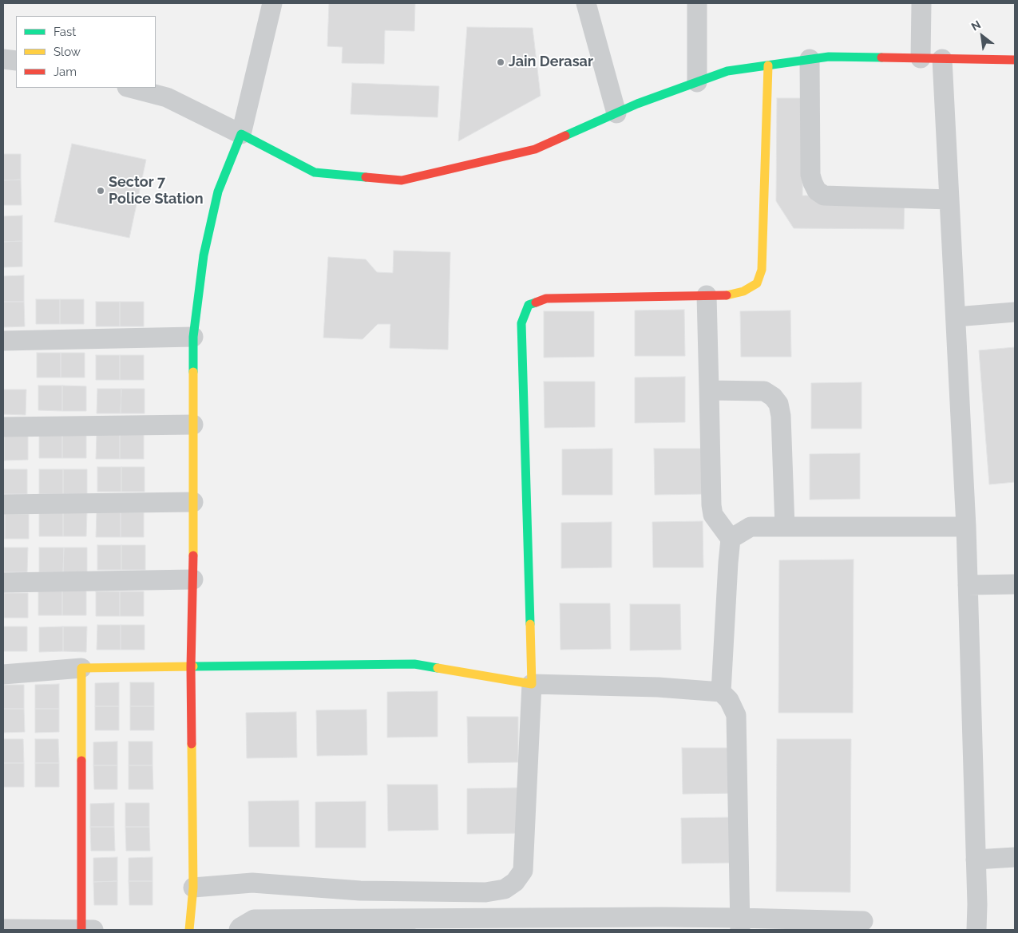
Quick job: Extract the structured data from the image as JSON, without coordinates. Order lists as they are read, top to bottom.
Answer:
{
  "places": ["Jain Derasar", "Sector 7 Police Station"],
  "legend": ["Fast", "Slow", "Jam"],
  "north": "top left"
}
